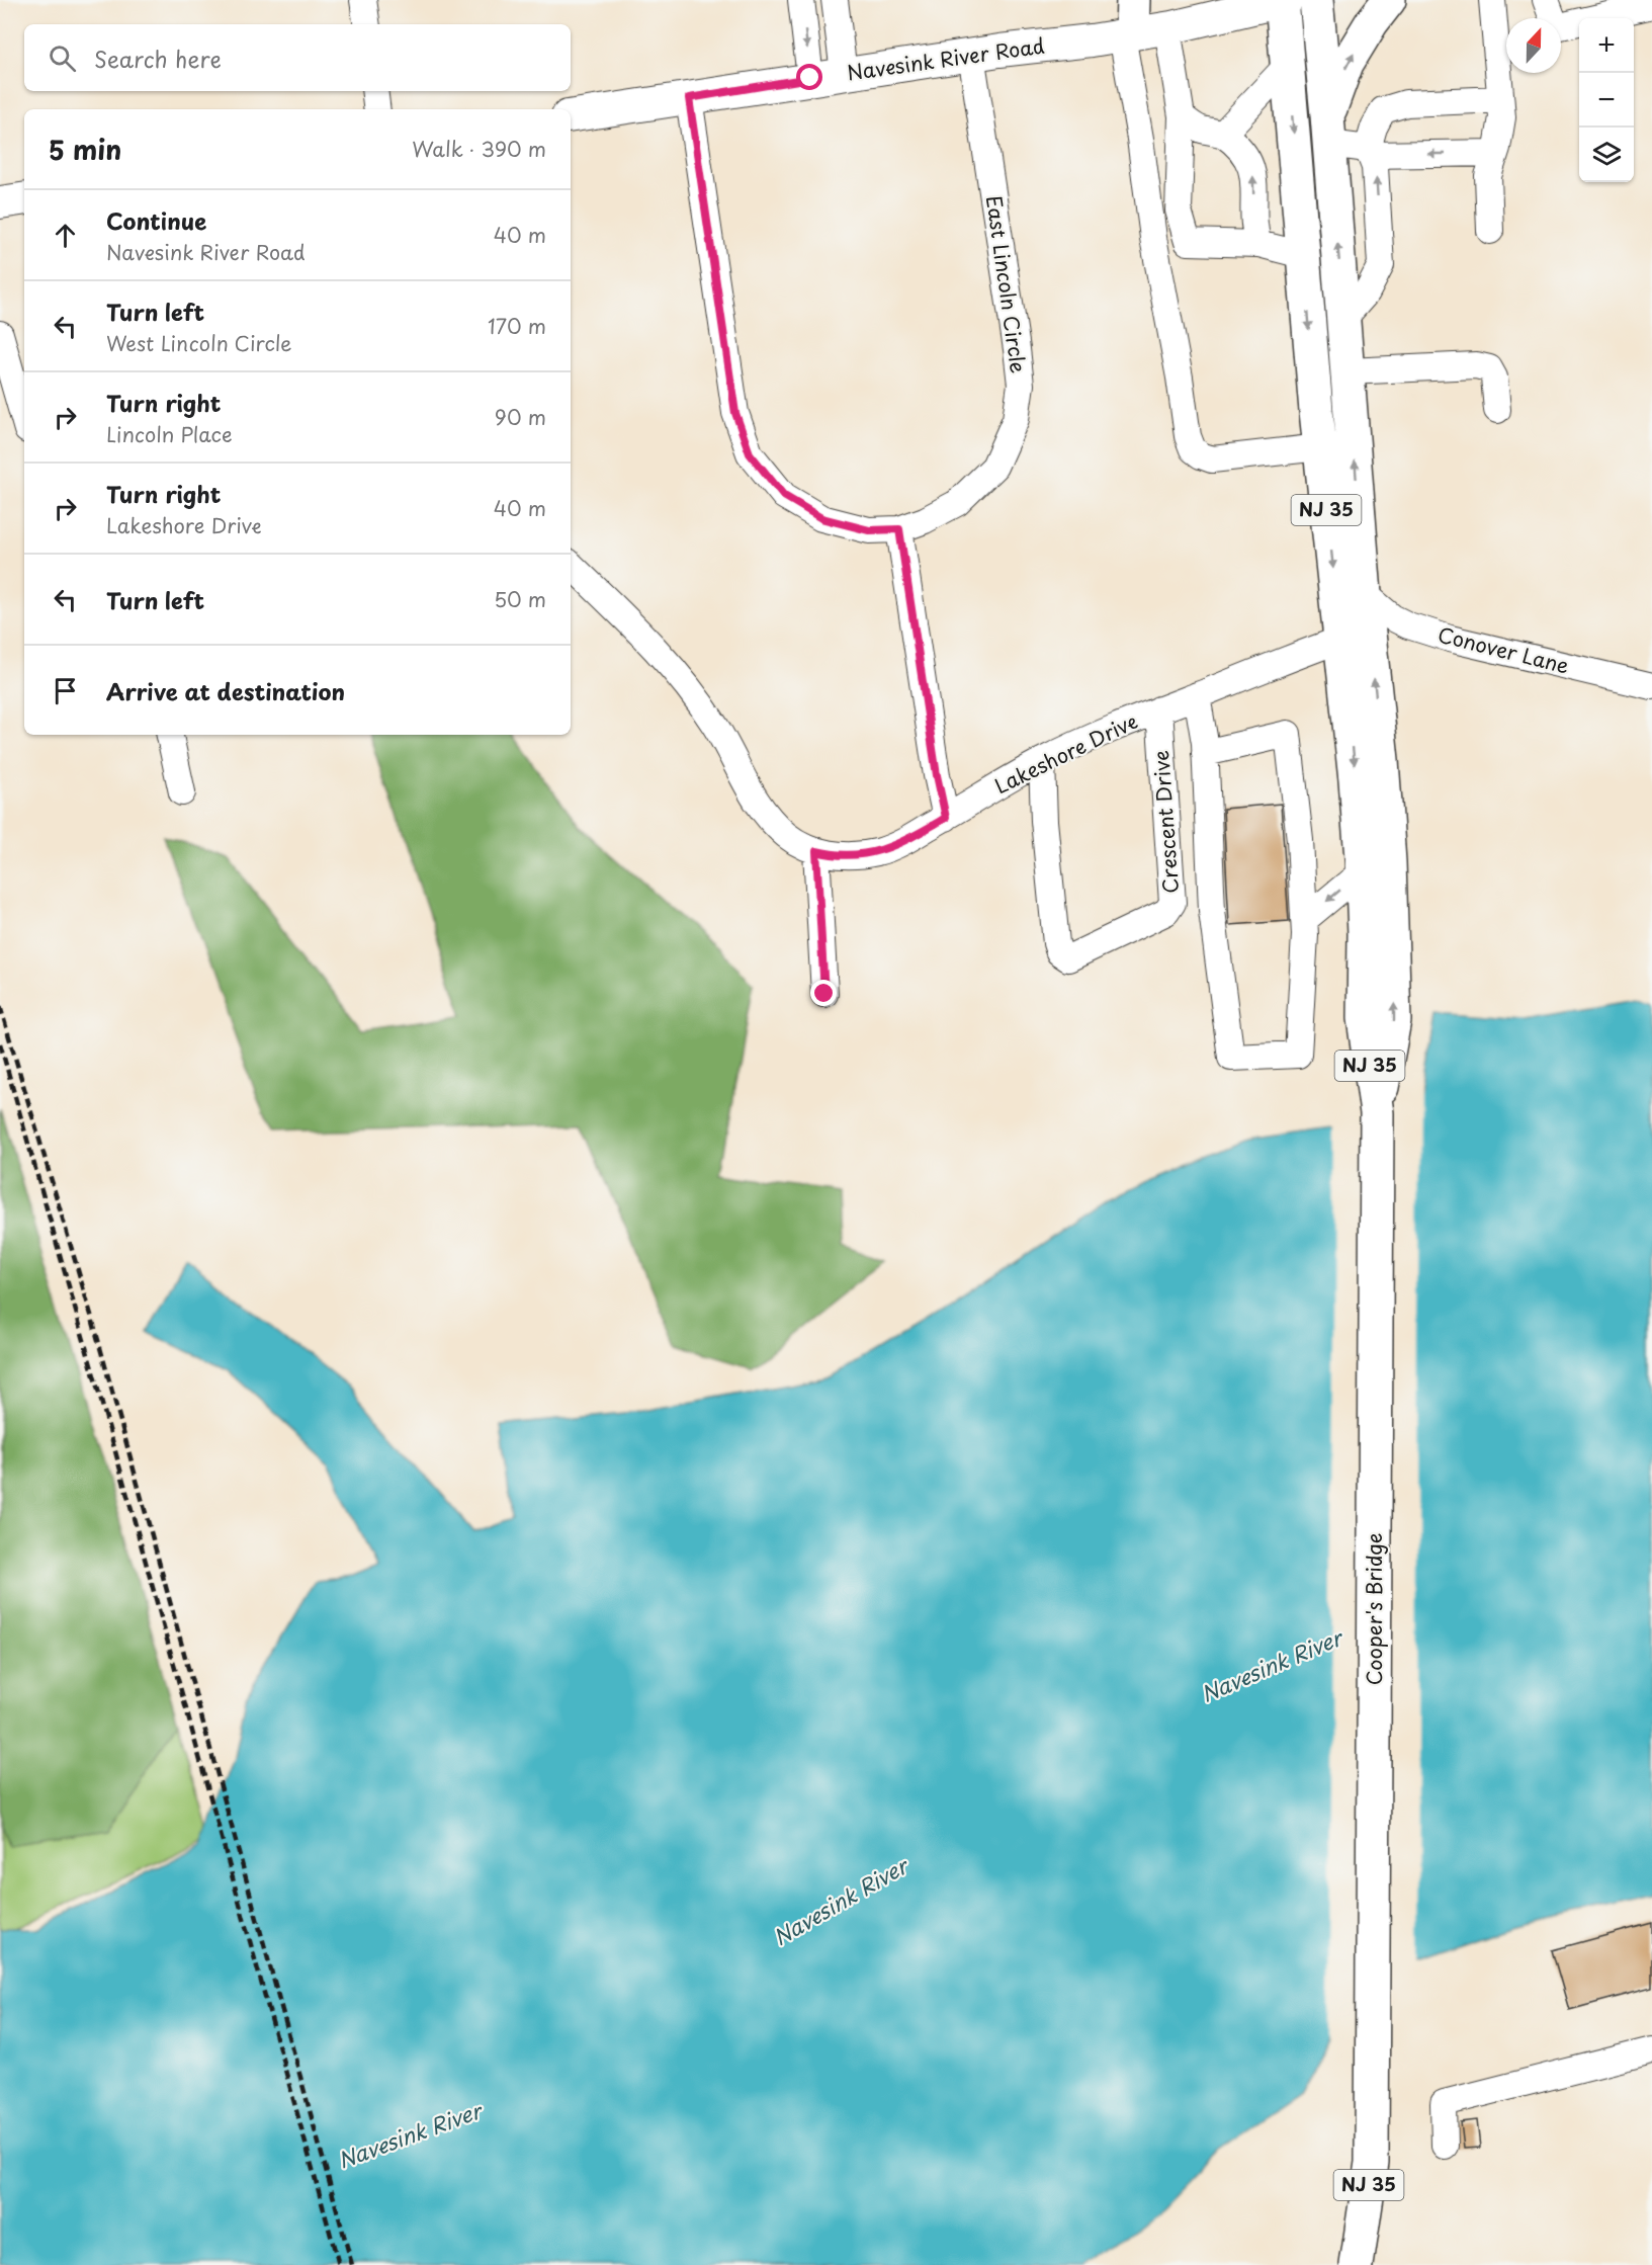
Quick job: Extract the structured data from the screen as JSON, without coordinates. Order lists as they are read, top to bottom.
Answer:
{
  "streets": {
    "highway": ["NJ 35", "Cooper's Bridge"],
    "main road": ["Navesink River Road"],
    "street": [
      "East Lincoln Circle",
      "Conover Lane",
      "Lakeshore Drive",
      "Crescent Drive"
    ]
  },
  "crossings": [
    ["Navesink River Road", "East Lincoln Circle"],
    ["Navesink River Road", "NJ 35"],
    ["NJ 35", "Conover Lane"],
    ["NJ 35", "Lakeshore Drive"],
    ["NJ 35", "Cooper's Bridge"],
    ["Lakeshore Drive", "Crescent Drive"]
  ],
  "water": ["Navesink River"],
  "north": "top",
  "page": {
    "map_buttons": ["+", "−"],
    "search": "Search here",
    "heading": ["5 min", "Walk · 390 m"],
    "list": [
      ["Continue", "Navesink River Road", "40 m"],
      ["Turn left", "West Lincoln Circle", "170 m"],
      ["Turn right", "Lincoln Place", "90 m"],
      ["Turn right", "Lakeshore Drive", "40 m"],
      ["Turn left", "50 m"],
      "Arrive at destination"
    ]
  }
}
